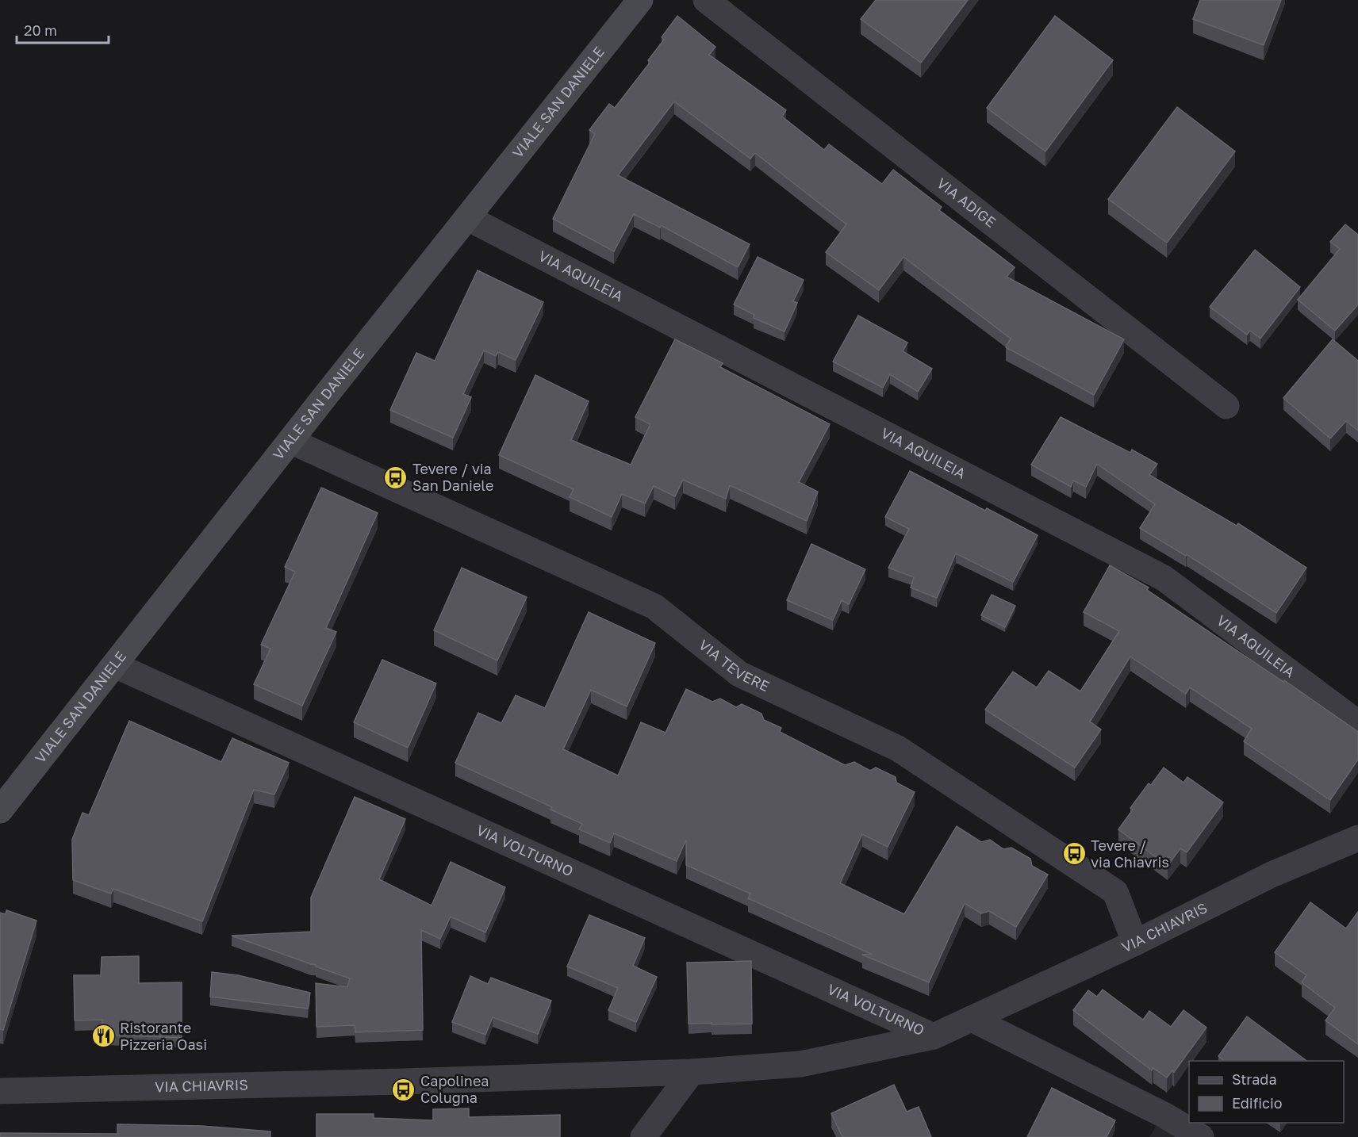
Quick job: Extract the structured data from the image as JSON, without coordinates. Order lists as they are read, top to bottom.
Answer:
{
  "streets": {
    "street": [
      "VIALE SAN DANIELE",
      "VIA ADIGE",
      "VIA AQUILEIA",
      "VIA TEVERE",
      "VIA VOLTURNO",
      "VIA CHIAVRIS"
    ]
  },
  "crossings": [
    ["VIALE SAN DANIELE", "VIA AQUILEIA"],
    ["VIALE SAN DANIELE", "VIA TEVERE"],
    ["VIALE SAN DANIELE", "VIA VOLTURNO"],
    ["VIA TEVERE", "VIA CHIAVRIS"],
    ["VIA VOLTURNO", "VIA CHIAVRIS"]
  ],
  "places": {
    "bus stop": ["Tevere / via San Daniele", "Tevere / via Chiavris", "Capolinea Colugna"],
    "restaurant": ["Ristorante Pizzeria Oasi"]
  },
  "legend": ["Strada", "Edificio"],
  "scale_bar": "20 m"
}
